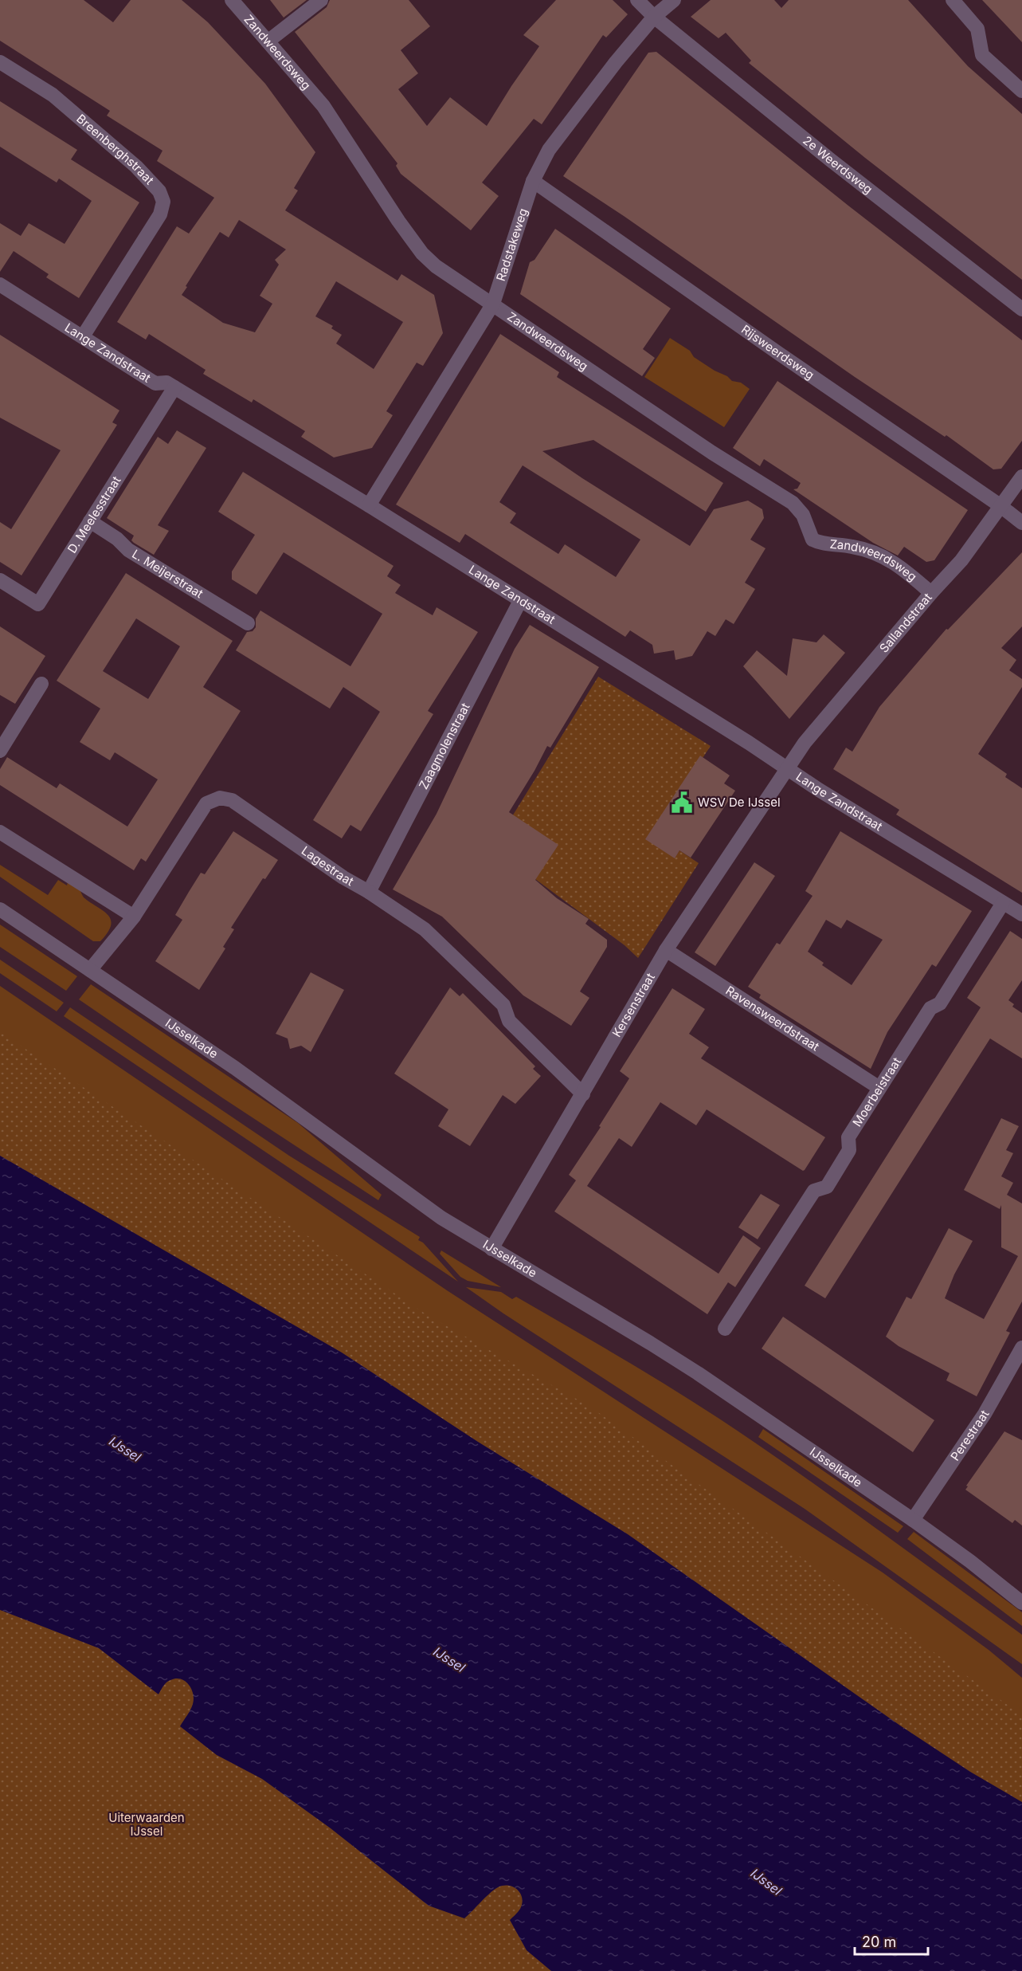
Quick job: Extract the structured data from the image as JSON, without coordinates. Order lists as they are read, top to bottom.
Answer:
{
  "streets": {
    "street": [
      "Zandweerdsweg",
      "Breenberghstraat",
      "2e Weerdsweg",
      "Radstakeweg",
      "Rijsweerdsweg",
      "Lange Zandstraat",
      "D. Meelesstraat",
      "L. Meijerstraat",
      "Sallandstraat",
      "Zaagmolenstraat",
      "Lagestraat",
      "Kersenstraat",
      "Ravensweerdstraat",
      "IJsselkade",
      "Moerbeistraat",
      "Perestraat"
    ]
  },
  "crossings": [
    ["Zandweerdsweg", "Radstakeweg"],
    ["Zandweerdsweg", "Sallandstraat"],
    ["Breenberghstraat", "Lange Zandstraat"],
    ["2e Weerdsweg", "Radstakeweg"],
    ["Radstakeweg", "Rijsweerdsweg"],
    ["Radstakeweg", "Lange Zandstraat"],
    ["Rijsweerdsweg", "Sallandstraat"],
    ["Lange Zandstraat", "D. Meelesstraat"],
    ["Lange Zandstraat", "Sallandstraat"],
    ["Lange Zandstraat", "Zaagmolenstraat"],
    ["Lange Zandstraat", "Kersenstraat"],
    ["Lange Zandstraat", "Moerbeistraat"],
    ["D. Meelesstraat", "L. Meijerstraat"],
    ["Sallandstraat", "Kersenstraat"],
    ["Zaagmolenstraat", "Lagestraat"],
    ["Lagestraat", "Kersenstraat"],
    ["Lagestraat", "IJsselkade"],
    ["Kersenstraat", "Ravensweerdstraat"],
    ["Kersenstraat", "IJsselkade"],
    ["Ravensweerdstraat", "Moerbeistraat"],
    ["IJsselkade", "Perestraat"]
  ],
  "water": ["IJssel"],
  "parks": ["Uiterwaarden IJssel"],
  "places": {
    "public building": ["WSV De IJssel"]
  },
  "scale_bar": "20 m"
}
